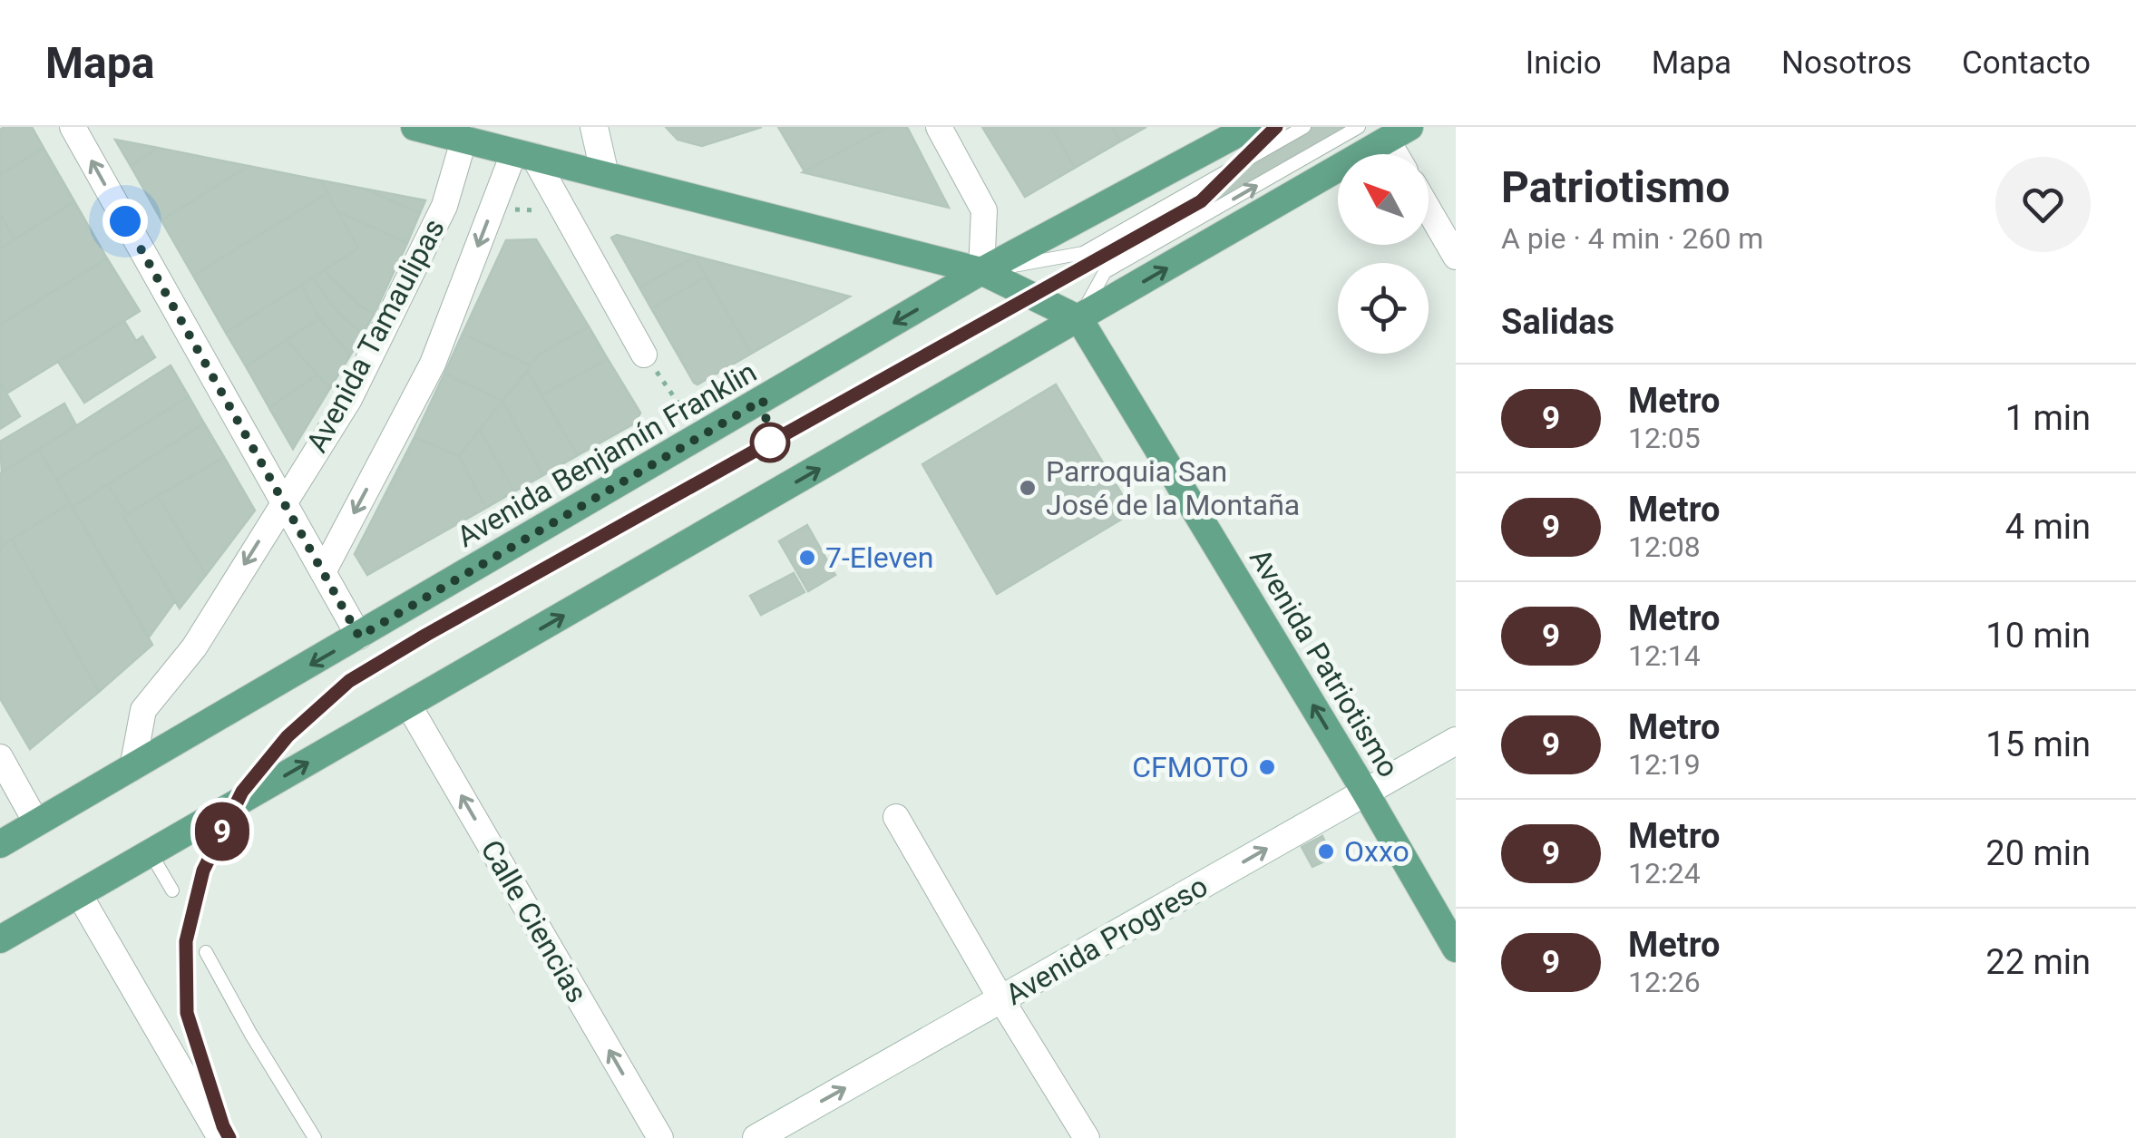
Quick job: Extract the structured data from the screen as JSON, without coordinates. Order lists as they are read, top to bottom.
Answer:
{
  "streets": {
    "main road": ["Avenida Benjamín Franklin", "Avenida Patriotismo"],
    "street": ["Avenida Tamaulipas", "Calle Ciencias", "Avenida Progreso"]
  },
  "crossings": [
    ["Avenida Tamaulipas", "Avenida Benjamín Franklin"],
    ["Avenida Patriotismo", "Avenida Progreso"]
  ],
  "one_way": ["Avenida Patriotismo", "Calle Ciencias", "Avenida Progreso"],
  "places": [
    "Parroquia San José de la Montaña",
    "7-Eleven",
    "CFMOTO",
    "Oxxo"
  ],
  "lines": ["metro line 9"],
  "north": "top left",
  "page": {
    "header": "Mapa",
    "nav": [
      "Inicio",
      "Mapa",
      "Nosotros",
      "Contacto"
    ],
    "on_map": "9",
    "heading": [
      ["Patriotismo", "A pie · 4 min · 260 m"],
      "Salidas"
    ],
    "list": [
      {
        "mark": "9",
        "name": "Metro",
        "note": "12:05",
        "value": "1 min"
      },
      {
        "mark": "9",
        "name": "Metro",
        "note": "12:08",
        "value": "4 min"
      },
      {
        "mark": "9",
        "name": "Metro",
        "note": "12:14",
        "value": "10 min"
      },
      {
        "mark": "9",
        "name": "Metro",
        "note": "12:19",
        "value": "15 min"
      },
      {
        "mark": "9",
        "name": "Metro",
        "note": "12:24",
        "value": "20 min"
      },
      {
        "mark": "9",
        "name": "Metro",
        "note": "12:26",
        "value": "22 min"
      }
    ]
  }
}
